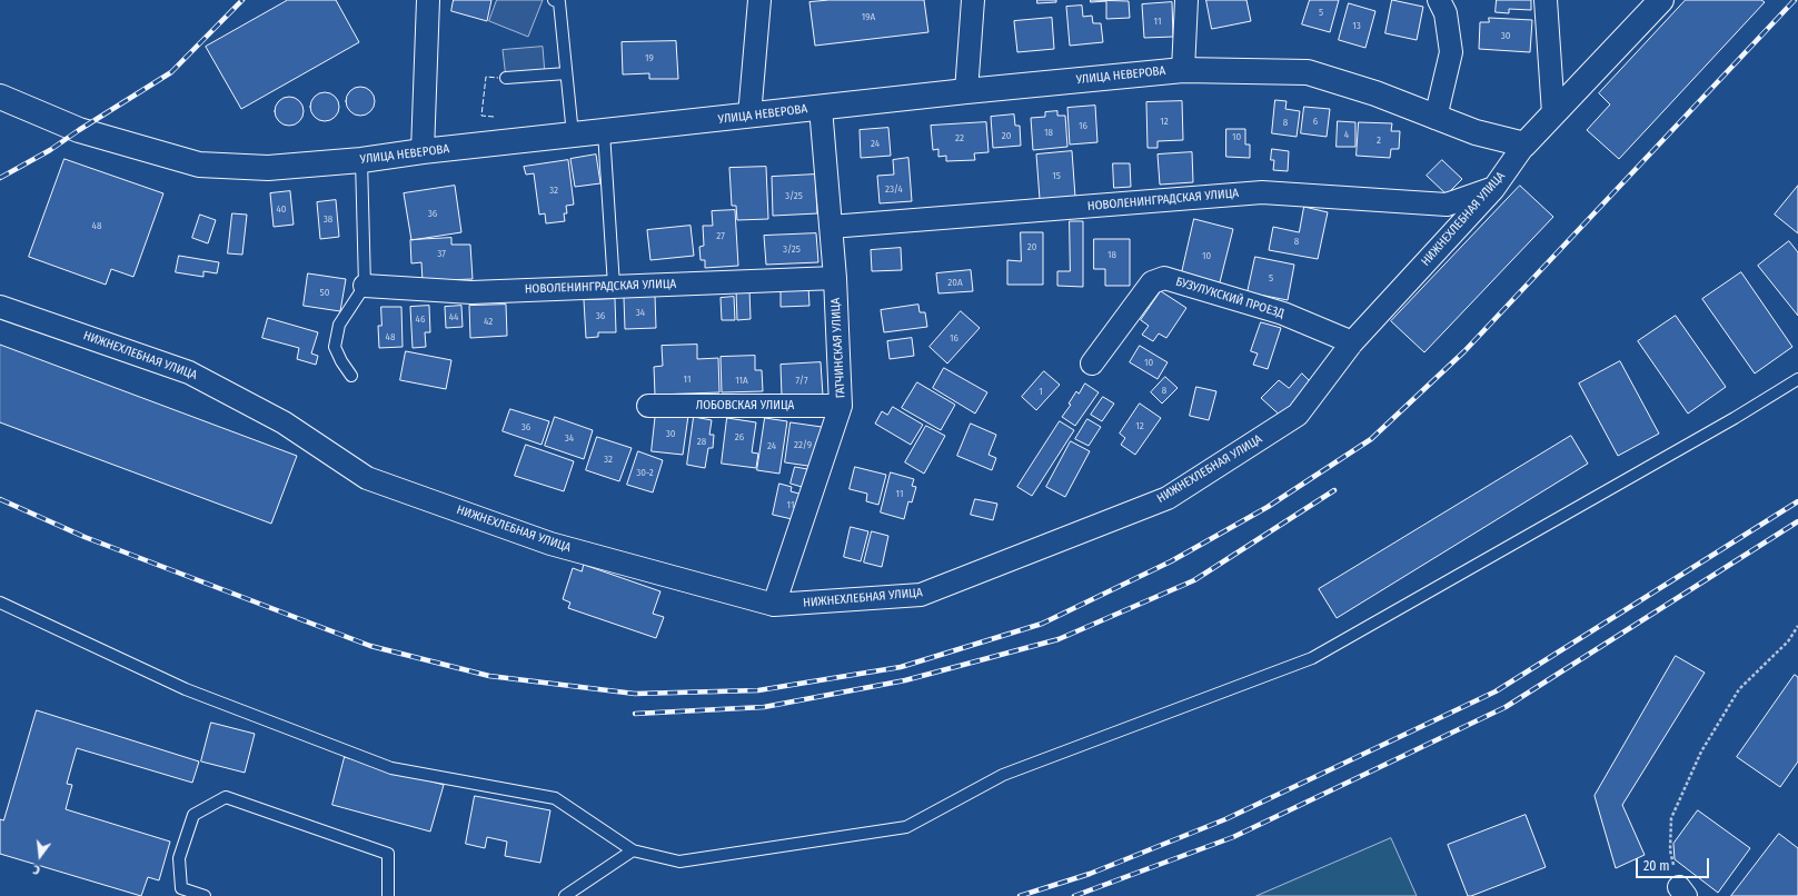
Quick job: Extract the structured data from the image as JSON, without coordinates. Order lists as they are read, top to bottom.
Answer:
{
  "streets": {
    "street": [
      "УЛИЦА НЕВЕРОВА",
      "НОВОЛЕНИНГРАДСКАЯ УЛИЦА",
      "НИЖНЕХЛЕБНАЯ УЛИЦА",
      "БУЗУЛУКСКИЙ ПРОЕЗД",
      "ГАТЧИНСКАЯ УЛИЦА",
      "ЛОБОВСКАЯ УЛИЦА"
    ]
  },
  "crossings": [
    ["УЛИЦА НЕВЕРОВА", "НИЖНЕХЛЕБНАЯ УЛИЦА"],
    ["УЛИЦА НЕВЕРОВА", "ГАТЧИНСКАЯ УЛИЦА"],
    ["НОВОЛЕНИНГРАДСКАЯ УЛИЦА", "НИЖНЕХЛЕБНАЯ УЛИЦА"],
    ["НОВОЛЕНИНГРАДСКАЯ УЛИЦА", "ГАТЧИНСКАЯ УЛИЦА"],
    ["НИЖНЕХЛЕБНАЯ УЛИЦА", "БУЗУЛУКСКИЙ ПРОЕЗД"],
    ["НИЖНЕХЛЕБНАЯ УЛИЦА", "ГАТЧИНСКАЯ УЛИЦА"],
    ["ГАТЧИНСКАЯ УЛИЦА", "ЛОБОВСКАЯ УЛИЦА"]
  ],
  "house_numbers": [
    "5",
    "19А",
    "11",
    "13",
    "30",
    "19",
    "12",
    "6",
    "8",
    "16",
    "18",
    "4",
    "20",
    "10",
    "22",
    "2",
    "24",
    "15",
    "23/4",
    "32",
    "3/25",
    "40",
    "36",
    "38",
    "48",
    "27",
    "8",
    "20",
    "3/25",
    "37",
    "18",
    "10",
    "5",
    "20А",
    "50",
    "34",
    "36",
    "44",
    "46",
    "42",
    "48",
    "16",
    "10",
    "11",
    "11А",
    "7/7",
    "8",
    "1",
    "12",
    "36",
    "30",
    "26",
    "34",
    "28",
    "22/9",
    "24",
    "32",
    "30-2",
    "11",
    "11"
  ],
  "scale_bar": "20 m",
  "north": "bottom"
}
